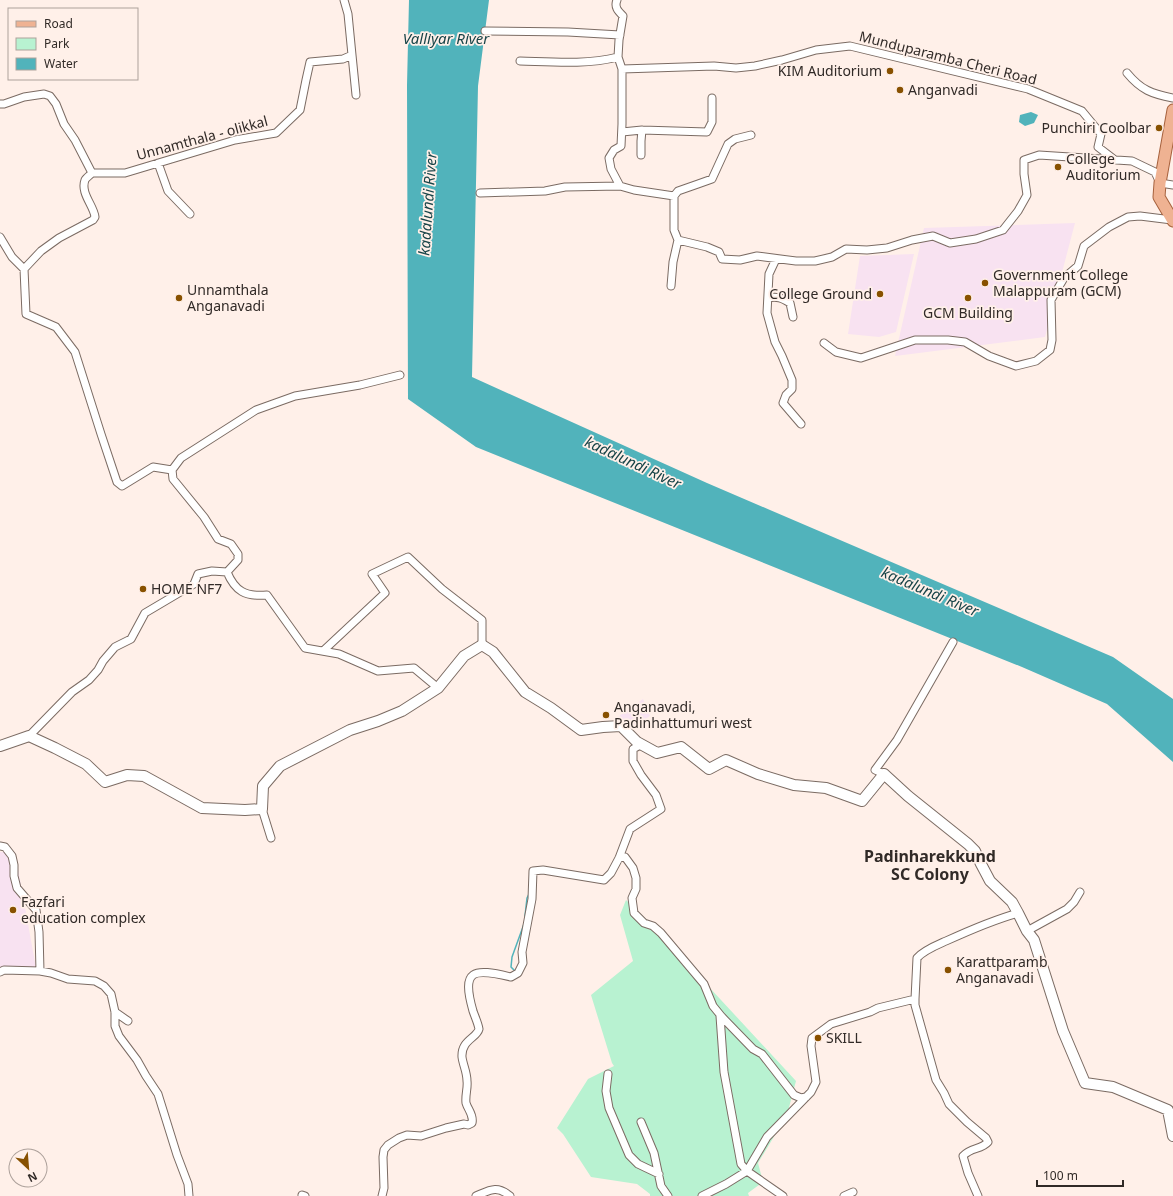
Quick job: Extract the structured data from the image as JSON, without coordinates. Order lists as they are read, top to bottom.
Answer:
{
  "streets": {
    "street": ["Munduparamba Cheri Road", "Unnamthala - olikkal"]
  },
  "districts": ["Padinharekkund SC Colony"],
  "water": ["Valliyar River", "kadalundi River"],
  "places": [
    "KIM Auditorium",
    "Anganvadi",
    "Punchiri Coolbar",
    "College Auditorium",
    "Government College Malappuram (GCM)",
    "College Ground",
    "Unnamthala Anganavadi",
    "GCM Building",
    "HOME NF7",
    "Anganavadi, Padinhattumuri west",
    "Fazfari education complex",
    "Karattparamb Anganavadi",
    "SKILL"
  ],
  "legend": ["Road", "Park", "Water"],
  "scale_bar": "100 m",
  "north": "bottom right"
}
